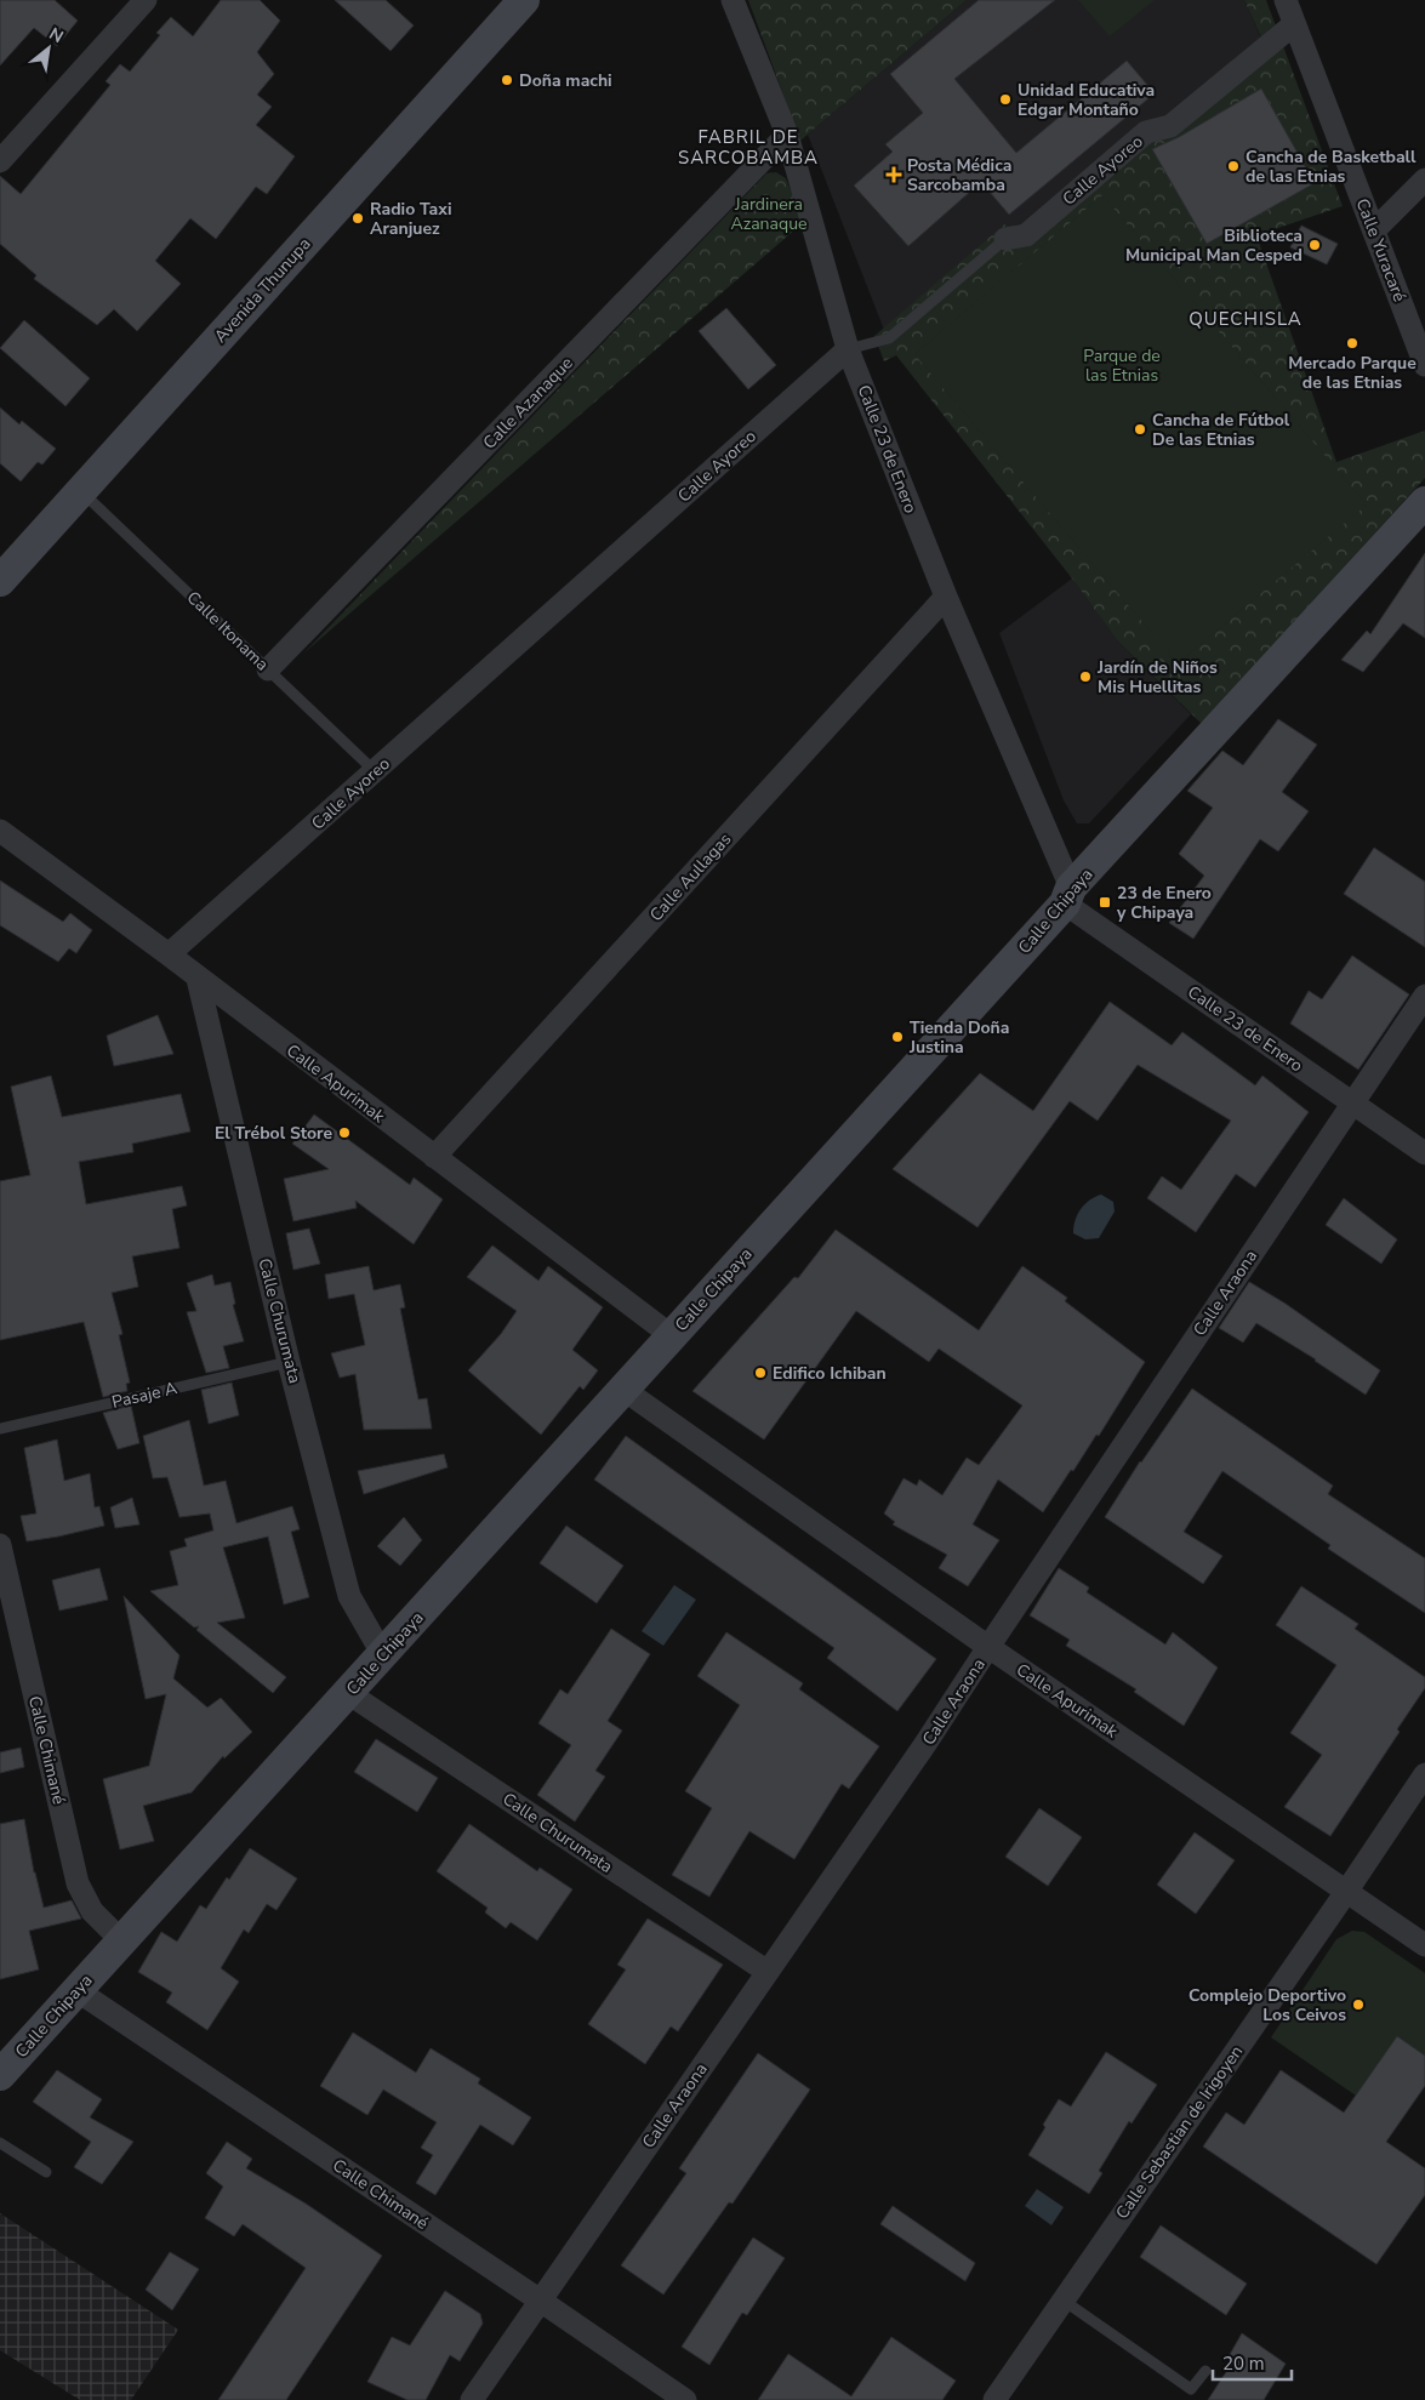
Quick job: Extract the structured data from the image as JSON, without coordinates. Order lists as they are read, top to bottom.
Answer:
{
  "streets": {
    "street": [
      "Calle Ayoreo",
      "Calle Yuracaré",
      "Avenida Thunupa",
      "Calle Azanaque",
      "Calle 23 de Enero",
      "Calle Aullagas",
      "Calle Chipaya",
      "Calle Apurimak",
      "Calle Araona",
      "Calle Churumata",
      "Calle Chimané",
      "Calle Sebastian de Irigoyen"
    ],
    "lane": ["Calle Itonama", "Pasaje A"]
  },
  "crossings": [
    ["Calle Ayoreo", "Calle Yuracaré"],
    ["Calle Ayoreo", "Calle 23 de Enero"],
    ["Calle Ayoreo", "Calle Itonama"],
    ["Calle Ayoreo", "Calle Apurimak"],
    ["Avenida Thunupa", "Calle Itonama"],
    ["Calle Azanaque", "Calle 23 de Enero"],
    ["Calle Azanaque", "Calle Itonama"],
    ["Calle 23 de Enero", "Calle Aullagas"],
    ["Calle 23 de Enero", "Calle Chipaya"],
    ["Calle 23 de Enero", "Calle Araona"],
    ["Calle Aullagas", "Calle Apurimak"],
    ["Calle Chipaya", "Calle Apurimak"],
    ["Calle Chipaya", "Calle Churumata"],
    ["Calle Chipaya", "Calle Chimané"],
    ["Calle Apurimak", "Calle Araona"],
    ["Calle Apurimak", "Calle Churumata"],
    ["Calle Apurimak", "Calle Sebastian de Irigoyen"],
    ["Calle Araona", "Calle Churumata"],
    ["Calle Araona", "Calle Chimané"],
    ["Calle Churumata", "Pasaje A"]
  ],
  "districts": ["FABRIL DE SARCOBAMBA", "QUECHISLA"],
  "parks": ["Jardinera Azanaque", "Parque de las Etnias"],
  "places": {
    "other": [
      "Doña machi",
      "Unidad Educativa Edgar Montaño",
      "Cancha de Basketball de las Etnias",
      "Radio Taxi Aranjuez",
      "Biblioteca Municipal Man Cesped",
      "Mercado Parque de las Etnias",
      "Cancha de Fútbol De las Etnias",
      "Jardín de Niños Mis Huellitas",
      "Tienda Doña Justina",
      "El Trébol Store",
      "Edifico Ichiban",
      "Complejo Deportivo Los Ceivos"
    ],
    "health": ["Posta Médica Sarcobamba"],
    "transit": ["23 de Enero y Chipaya"]
  },
  "scale_bar": "20 m",
  "north": "top right"
}
